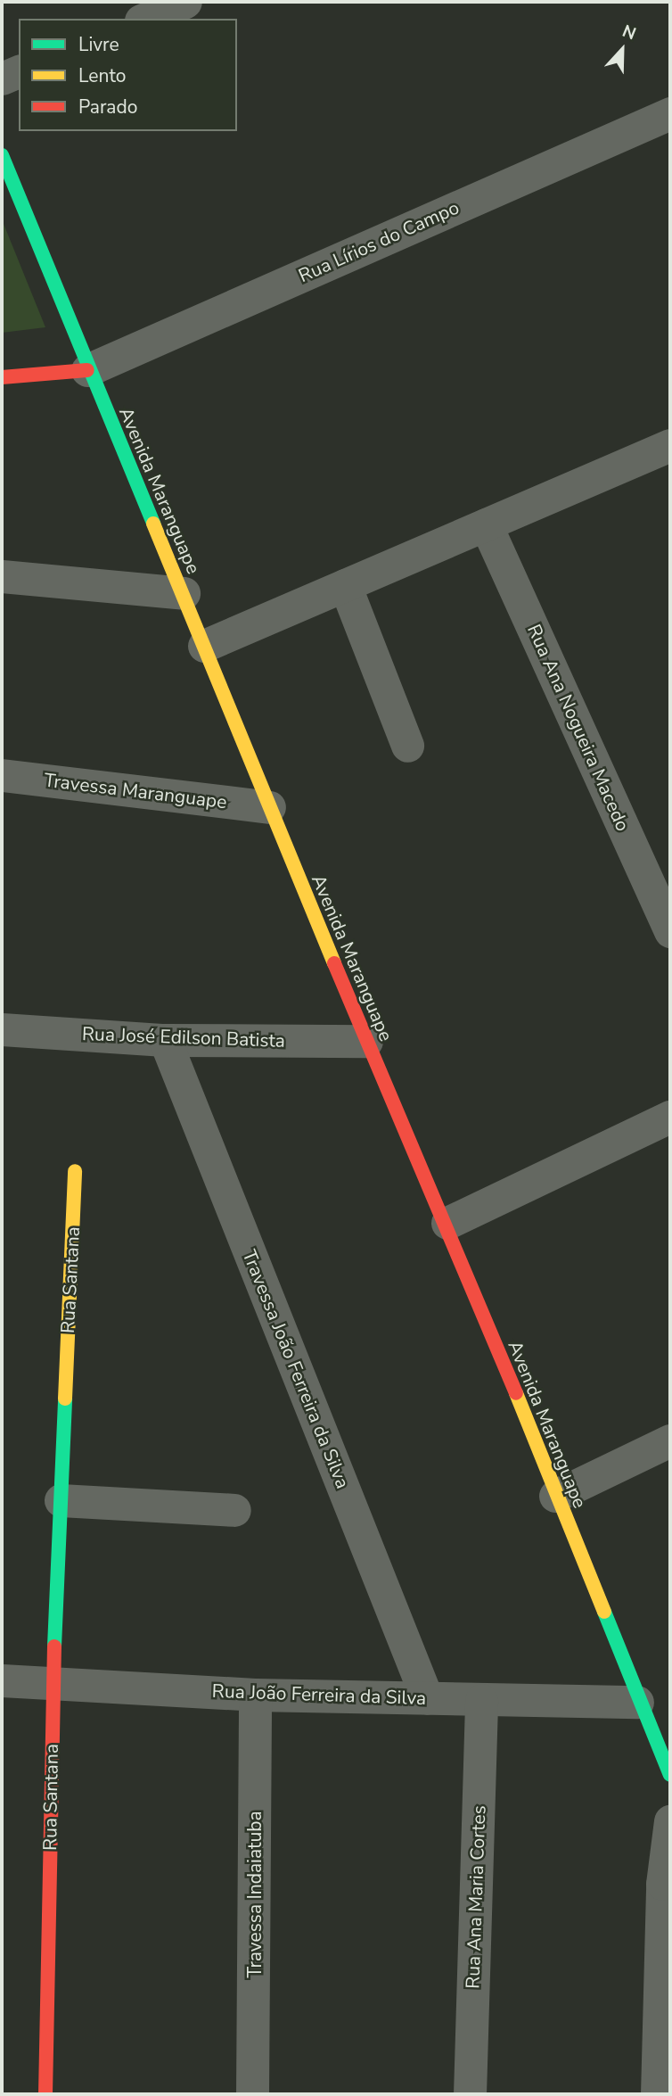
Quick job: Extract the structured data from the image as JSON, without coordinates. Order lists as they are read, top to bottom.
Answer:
{
  "streets": {
    "main road": ["Avenida Maranguape", "Rua Santana"],
    "street": [
      "Rua Lírios do Campo",
      "Rua Ana Nogueira Macedo",
      "Travessa Maranguape",
      "Rua José Edilson Batista",
      "Travessa João Ferreira da Silva",
      "Rua João Ferreira da Silva",
      "Travessa Indaiatuba",
      "Rua Ana Maria Cortes"
    ]
  },
  "crossings": [
    ["Rua Lírios do Campo", "Avenida Maranguape"],
    ["Avenida Maranguape", "Travessa Maranguape"],
    ["Avenida Maranguape", "Rua José Edilson Batista"],
    ["Avenida Maranguape", "Rua João Ferreira da Silva"],
    ["Rua José Edilson Batista", "Travessa João Ferreira da Silva"],
    ["Rua Santana", "Rua João Ferreira da Silva"],
    ["Travessa João Ferreira da Silva", "Rua João Ferreira da Silva"],
    ["Rua João Ferreira da Silva", "Travessa Indaiatuba"],
    ["Rua João Ferreira da Silva", "Rua Ana Maria Cortes"]
  ],
  "legend": ["Livre", "Lento", "Parado"],
  "north": "top"
}
